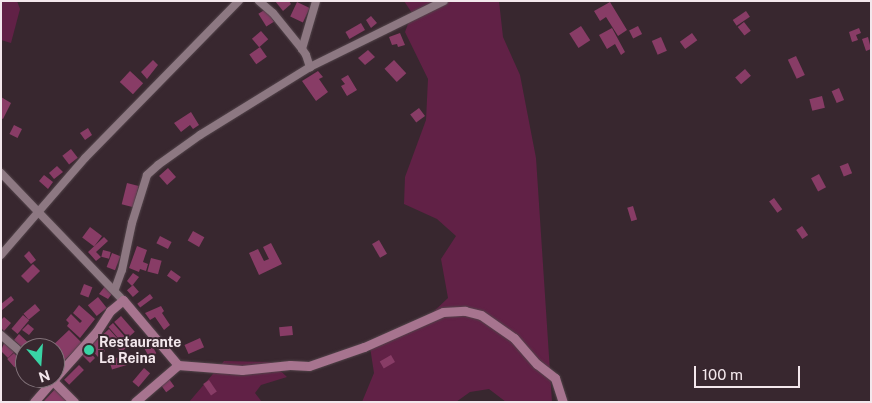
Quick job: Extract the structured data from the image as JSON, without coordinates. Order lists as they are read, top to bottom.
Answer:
{
  "places": ["Restaurante La Reina"],
  "scale_bar": "100 m",
  "north": "bottom"
}
